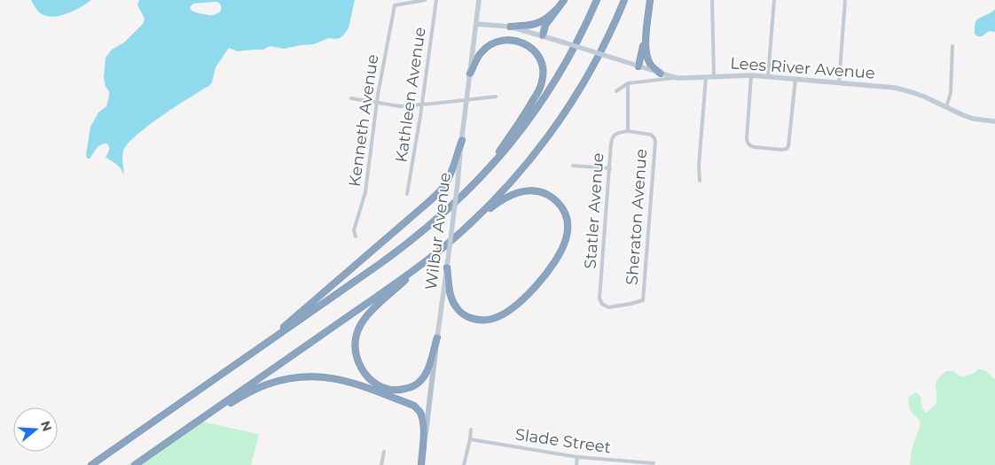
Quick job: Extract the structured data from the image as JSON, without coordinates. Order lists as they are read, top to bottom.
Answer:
{
  "streets": {
    "main road": ["Lees River Avenue", "Wilbur Avenue"],
    "street": [
      "Kathleen Avenue",
      "Kenneth Avenue",
      "Statler Avenue",
      "Sheraton Avenue",
      "Slade Street"
    ]
  },
  "crossings": [
    ["Lees River Avenue", "Wilbur Avenue"],
    ["Statler Avenue", "Sheraton Avenue"]
  ],
  "north": "right"
}
